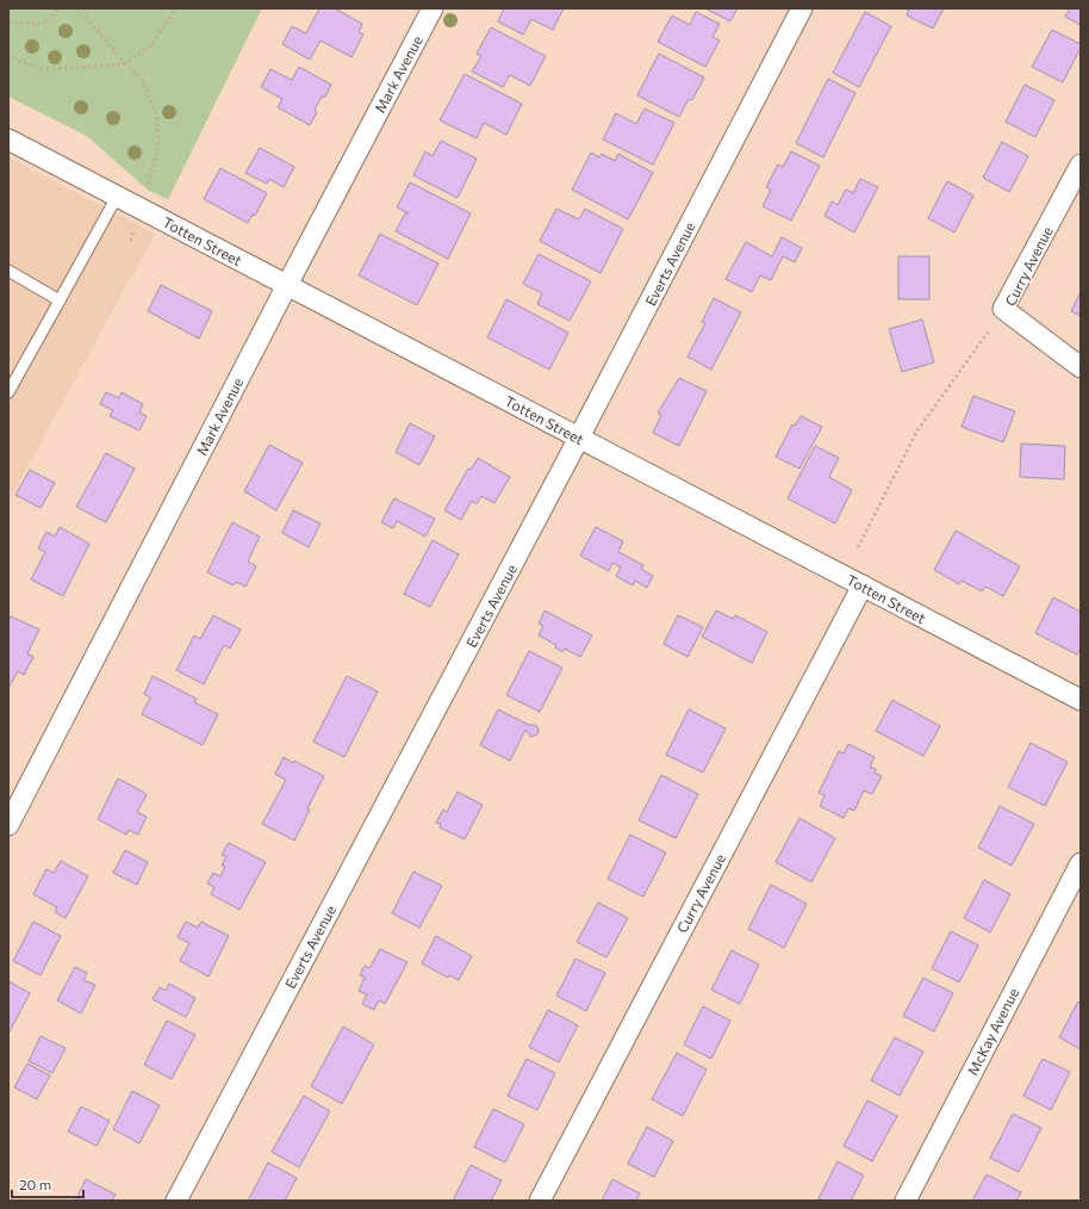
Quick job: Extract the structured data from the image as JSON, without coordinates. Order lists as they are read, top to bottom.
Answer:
{
  "streets": {
    "street": [
      "Mark Avenue",
      "Totten Street",
      "Everts Avenue",
      "Curry Avenue",
      "McKay Avenue"
    ]
  },
  "crossings": [
    ["Mark Avenue", "Totten Street"],
    ["Totten Street", "Everts Avenue"],
    ["Totten Street", "Curry Avenue"]
  ],
  "scale_bar": "20 m"
}
